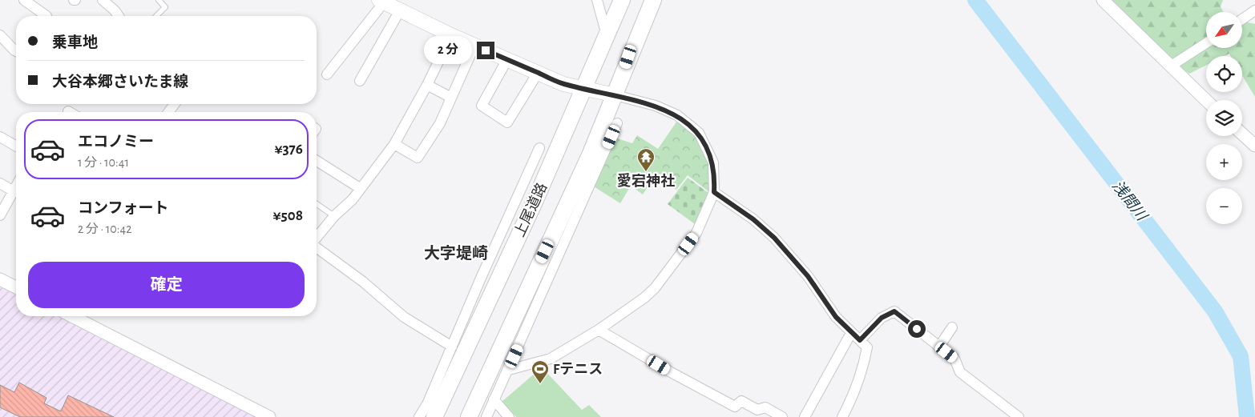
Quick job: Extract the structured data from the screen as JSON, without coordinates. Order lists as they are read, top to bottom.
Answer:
{
  "streets": {
    "highway": ["上尾道路"]
  },
  "districts": ["大字堤崎"],
  "water": ["浅間川"],
  "places": {
    "temple": ["愛宕神社"],
    "sports": ["Fテニス"]
  },
  "north": "bottom left",
  "page": {
    "map_buttons": ["+", "−"],
    "banner": ["乗車地", "大谷本郷さいたま線"],
    "bubble": "2 分",
    "list": [
      {
        "name": "エコノミー",
        "note": "1 分 · 10:41",
        "value": "¥376"
      },
      {
        "name": "コンフォート",
        "note": "2 分 · 10:42",
        "value": "¥508"
      }
    ],
    "buttons": "確定"
  }
}
